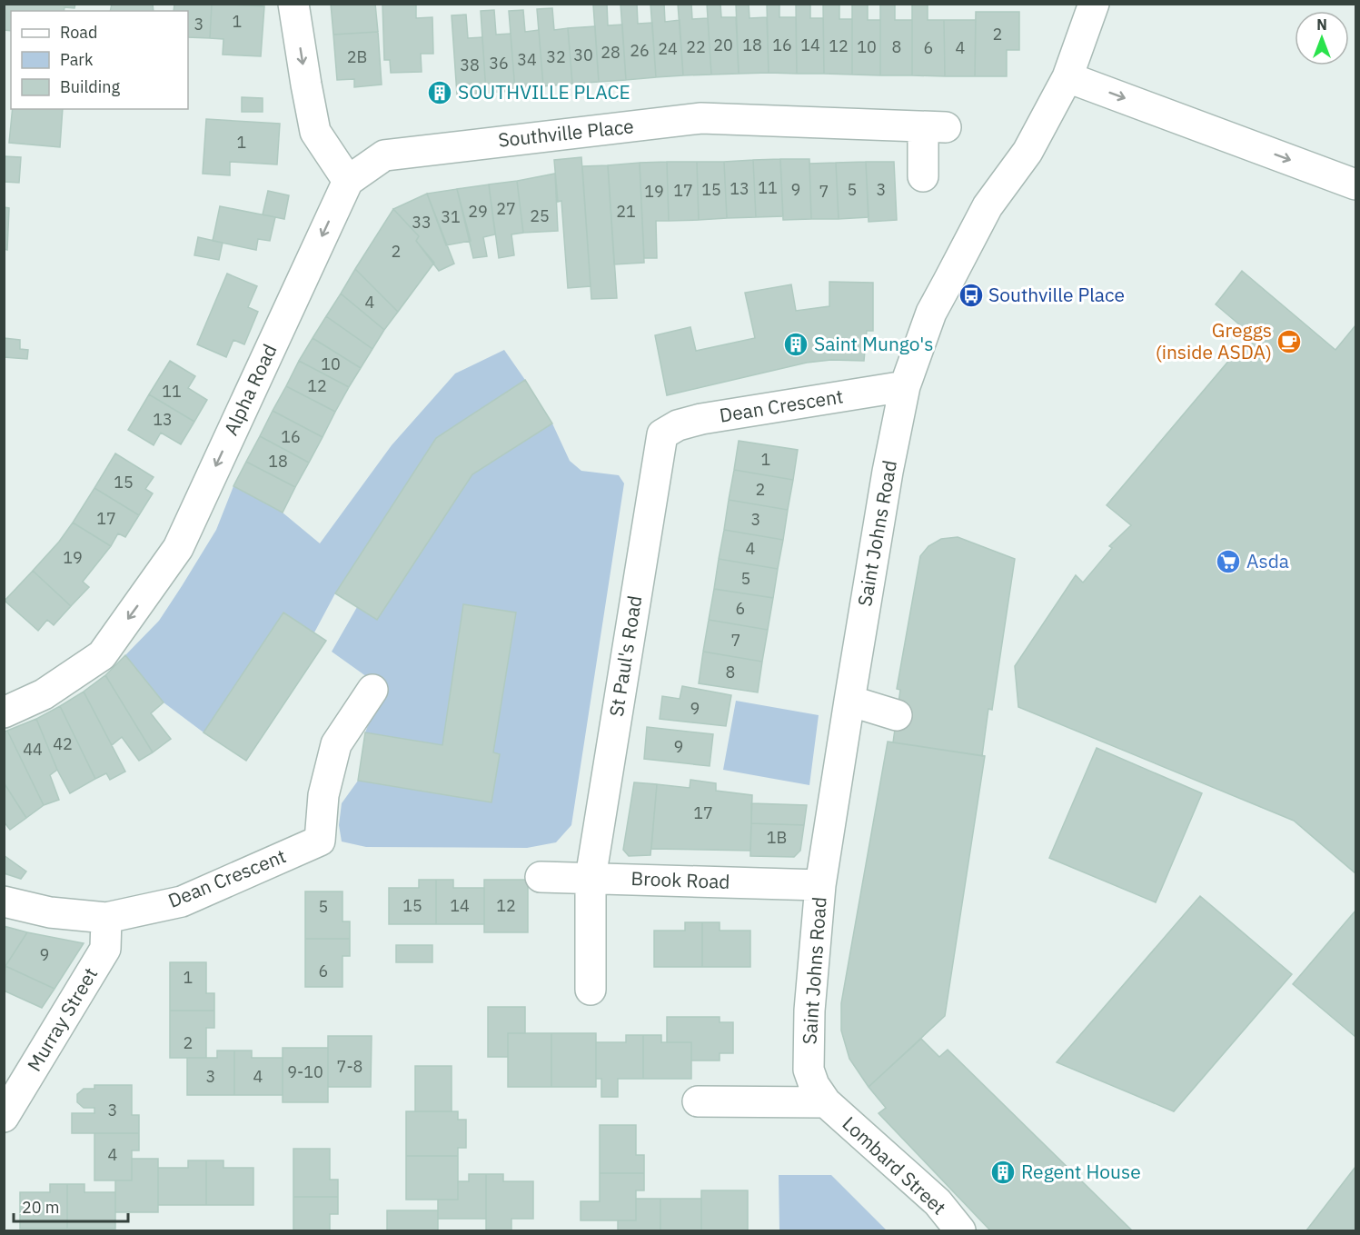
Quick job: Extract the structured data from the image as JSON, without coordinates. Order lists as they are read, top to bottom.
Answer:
{
  "streets": {
    "street": [
      "Southville Place",
      "Alpha Road",
      "Dean Crescent",
      "Saint Johns Road",
      "St Paul's Road",
      "Brook Road",
      "Murray Street",
      "Lombard Street"
    ]
  },
  "crossings": [
    ["Southville Place", "Alpha Road"],
    ["Dean Crescent", "Saint Johns Road"],
    ["Dean Crescent", "St Paul's Road"],
    ["Dean Crescent", "Murray Street"],
    ["Saint Johns Road", "Brook Road"],
    ["Saint Johns Road", "Lombard Street"],
    ["St Paul's Road", "Brook Road"]
  ],
  "one_way": ["Alpha Road"],
  "places": {
    "building": ["SOUTHVILLE PLACE", "Saint Mungo's", "Regent House"],
    "bus stop": ["Southville Place"],
    "cafe": ["Greggs (inside ASDA)"],
    "supermarket": ["Asda"]
  },
  "house_numbers": [
    "1",
    "3",
    "2",
    "20",
    "18",
    "16",
    "14",
    "12",
    "22",
    "10",
    "8",
    "6",
    "4",
    "24",
    "26",
    "28",
    "30",
    "2B",
    "32",
    "34",
    "36",
    "38",
    "1",
    "11",
    "13",
    "15",
    "9",
    "5",
    "3",
    "17",
    "19",
    "7",
    "27",
    "29",
    "21",
    "25",
    "31",
    "33",
    "2",
    "4",
    "10",
    "12",
    "11",
    "13",
    "16",
    "1",
    "18",
    "15",
    "2",
    "17",
    "3",
    "4",
    "19",
    "5",
    "6",
    "7",
    "8",
    "9",
    "42",
    "9",
    "44",
    "17",
    "1B",
    "15",
    "14",
    "12",
    "5",
    "9",
    "6",
    "1",
    "2",
    "7-8",
    "9-10",
    "3",
    "4",
    "3",
    "4"
  ],
  "legend": ["Road", "Park", "Building"],
  "scale_bar": "20 m",
  "north": "top"
}
